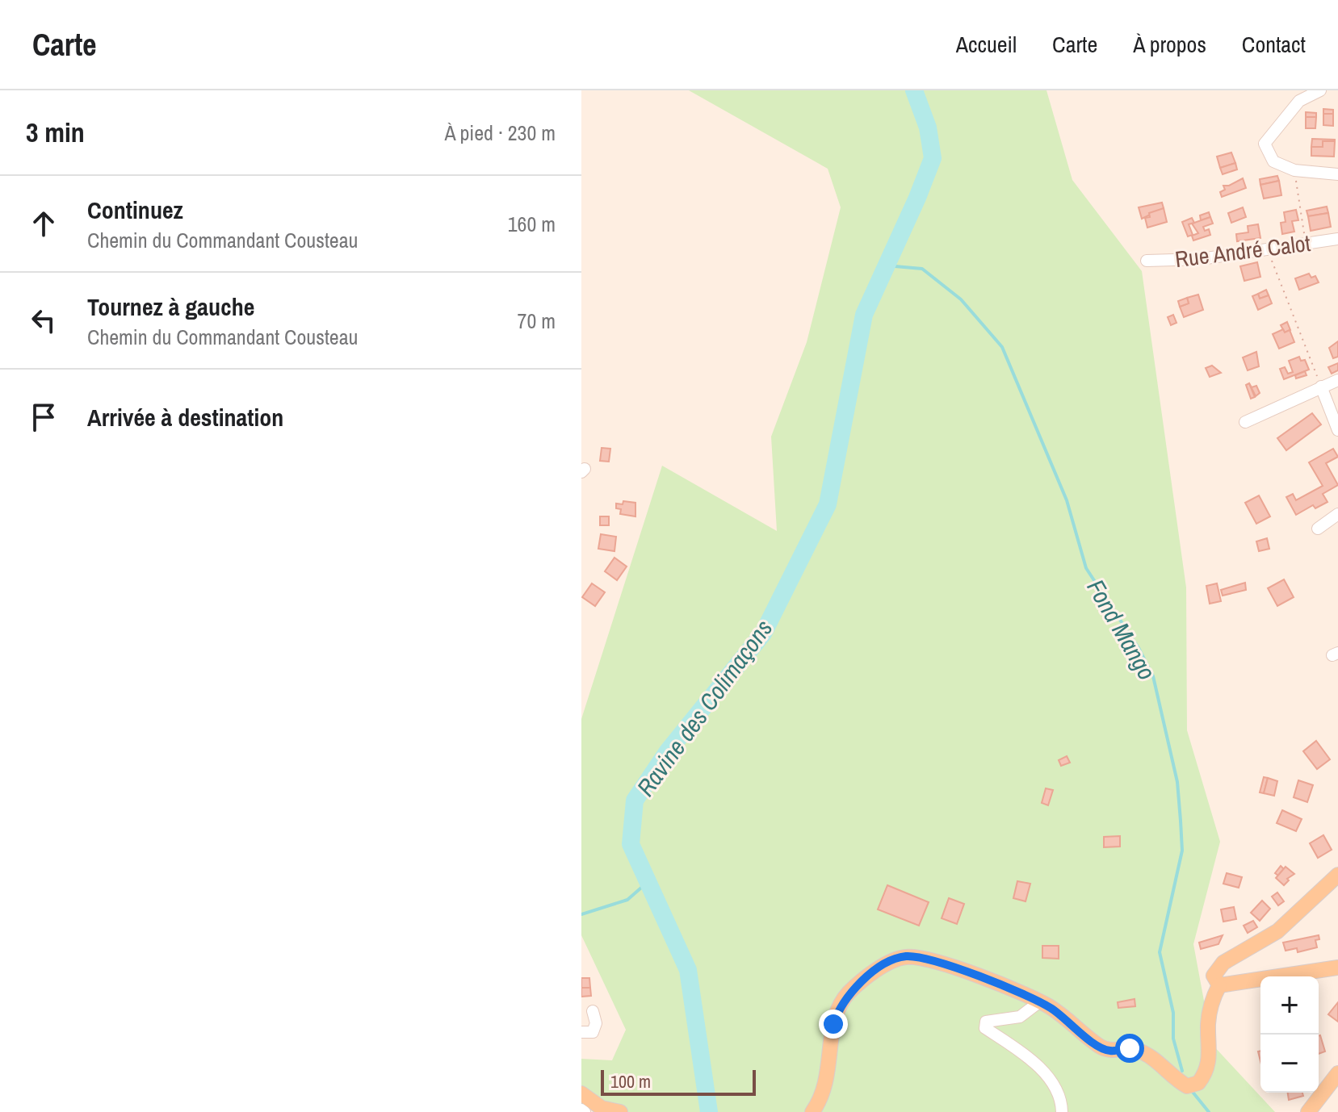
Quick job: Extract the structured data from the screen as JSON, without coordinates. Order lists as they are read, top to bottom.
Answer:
{
  "streets": {
    "street": ["Rue André Calot"]
  },
  "water": ["Fond Mango", "Ravine des Colimaçons"],
  "scale_bar": "100 m",
  "page": {
    "header": "Carte",
    "nav": [
      "Accueil",
      "Carte",
      "À propos",
      "Contact"
    ],
    "heading": ["3 min", "À pied · 230 m"],
    "list": [
      ["Continuez", "Chemin du Commandant Cousteau", "160 m"],
      ["Tournez à gauche", "Chemin du Commandant Cousteau", "70 m"],
      "Arrivée à destination"
    ],
    "map_buttons": ["+", "−"],
    "scale": "100 m"
  }
}
